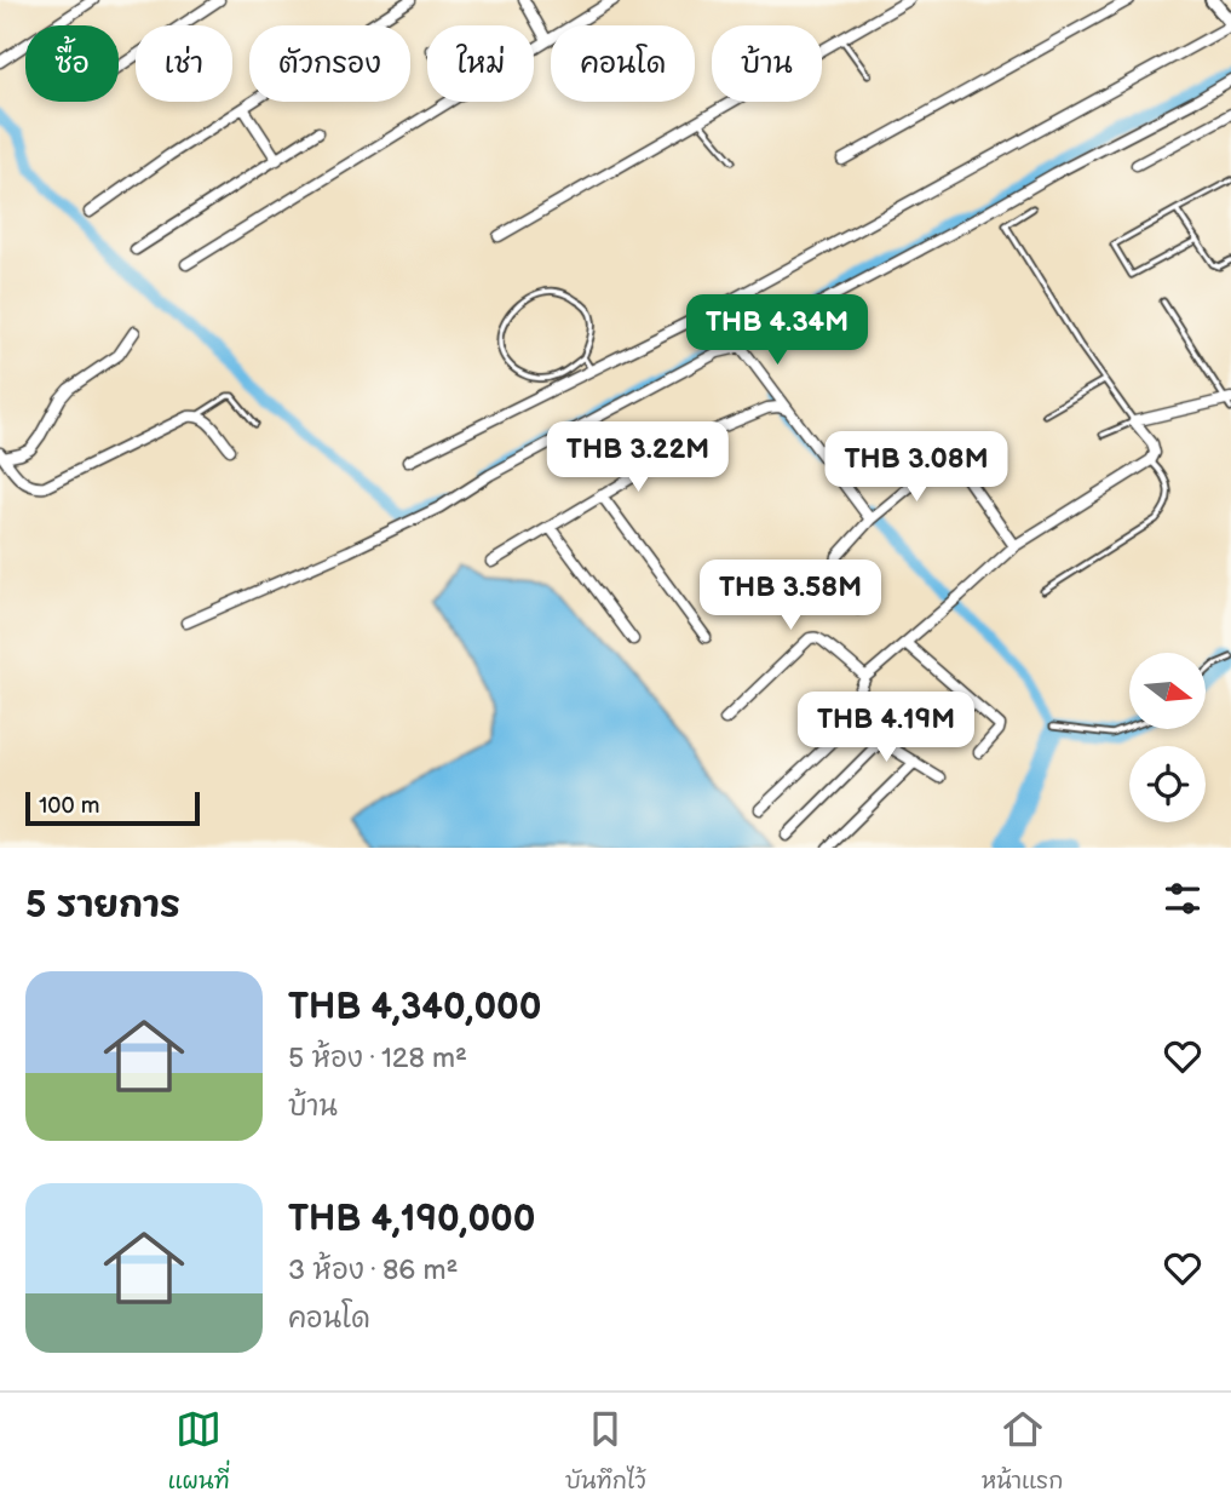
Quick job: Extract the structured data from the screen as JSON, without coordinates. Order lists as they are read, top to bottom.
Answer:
{
  "scale_bar": "100 m",
  "north": "right",
  "page": {
    "chip": [
      "ซื้อ",
      "เช่า",
      "ตัวกรอง",
      "ใหม่",
      "คอนโด",
      "บ้าน"
    ],
    "price": [
      "THB 4.34M",
      "THB 3.22M",
      "THB 3.08M",
      "THB 3.58M",
      "THB 4.19M"
    ],
    "scale": "100 m",
    "heading": "5 รายการ",
    "list": [
      {
        "name": "THB 4,340,000",
        "note": "5 ห้อง · 128 m² · บ้าน"
      },
      {
        "name": "THB 4,190,000",
        "note": "3 ห้อง · 86 m² · คอนโด"
      }
    ],
    "tabs": ["แผนที่", "บันทึกไว้", "หน้าแรก"]
  }
}
